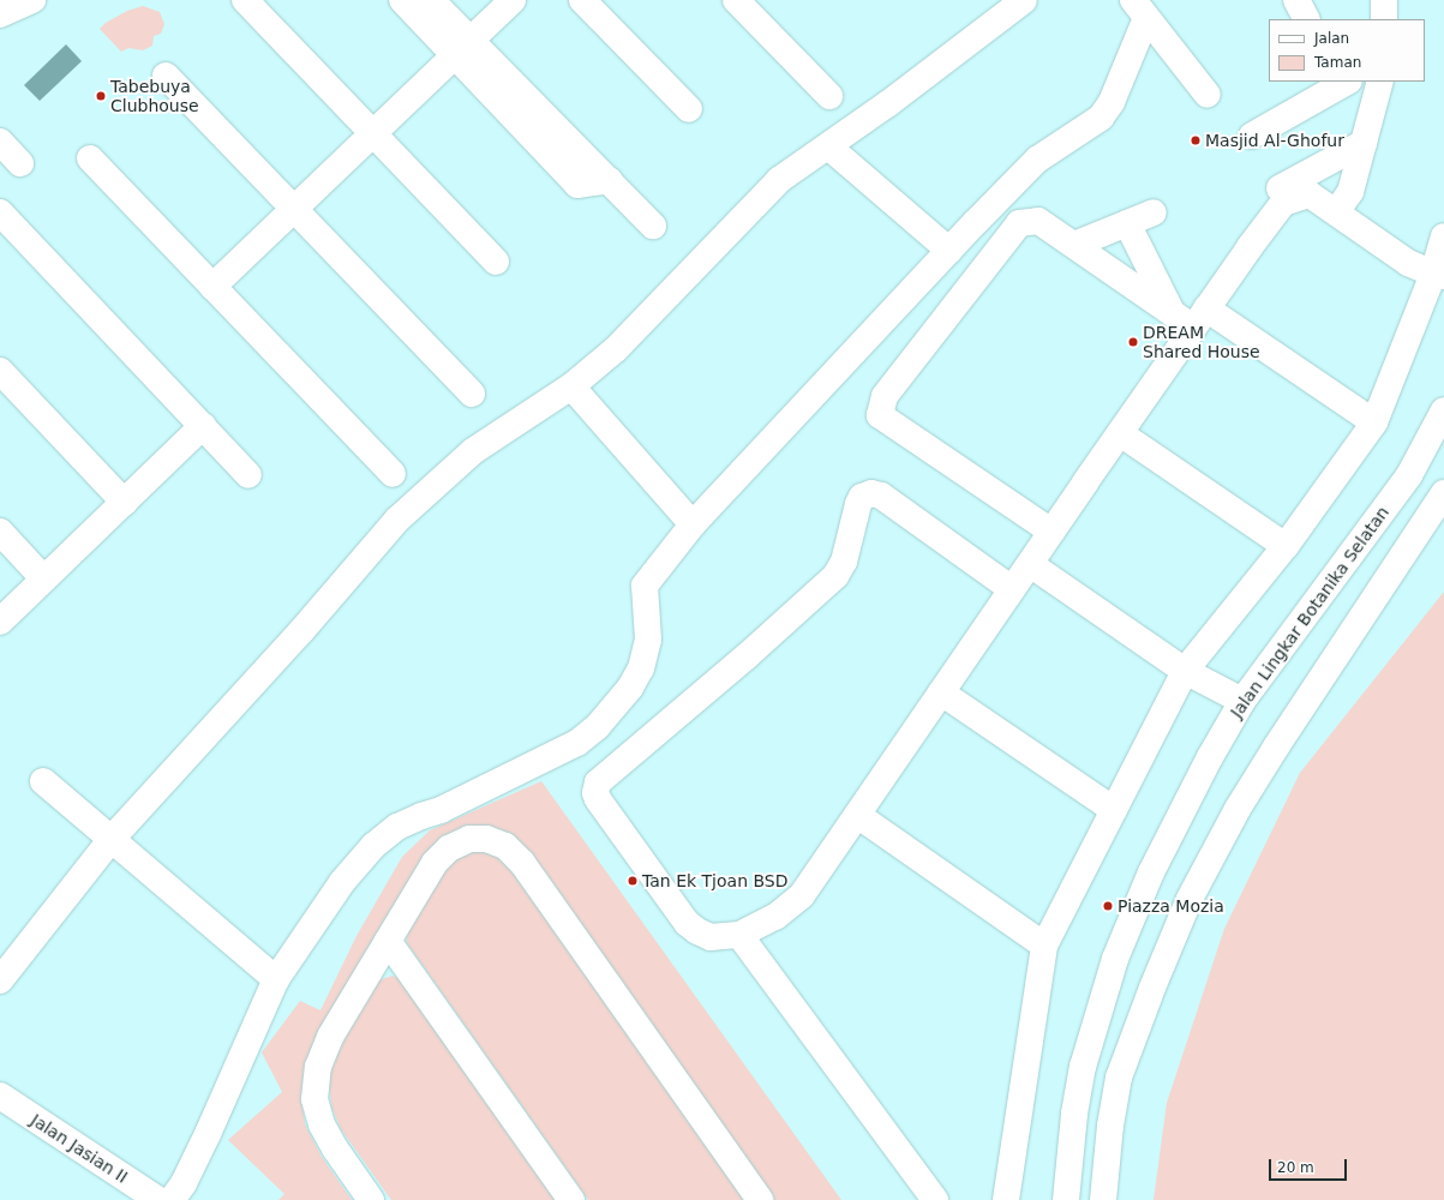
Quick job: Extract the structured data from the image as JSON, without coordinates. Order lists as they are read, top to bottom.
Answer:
{
  "streets": {
    "street": ["Jalan Lingkar Botanika Selatan", "Jalan Jasian II"]
  },
  "places": [
    "Tabebuya Clubhouse",
    "Masjid Al-Ghofur",
    "DREAM Shared House",
    "Tan Ek Tjoan BSD",
    "Piazza Mozia"
  ],
  "legend": ["Jalan", "Taman"],
  "scale_bar": "20 m"
}
